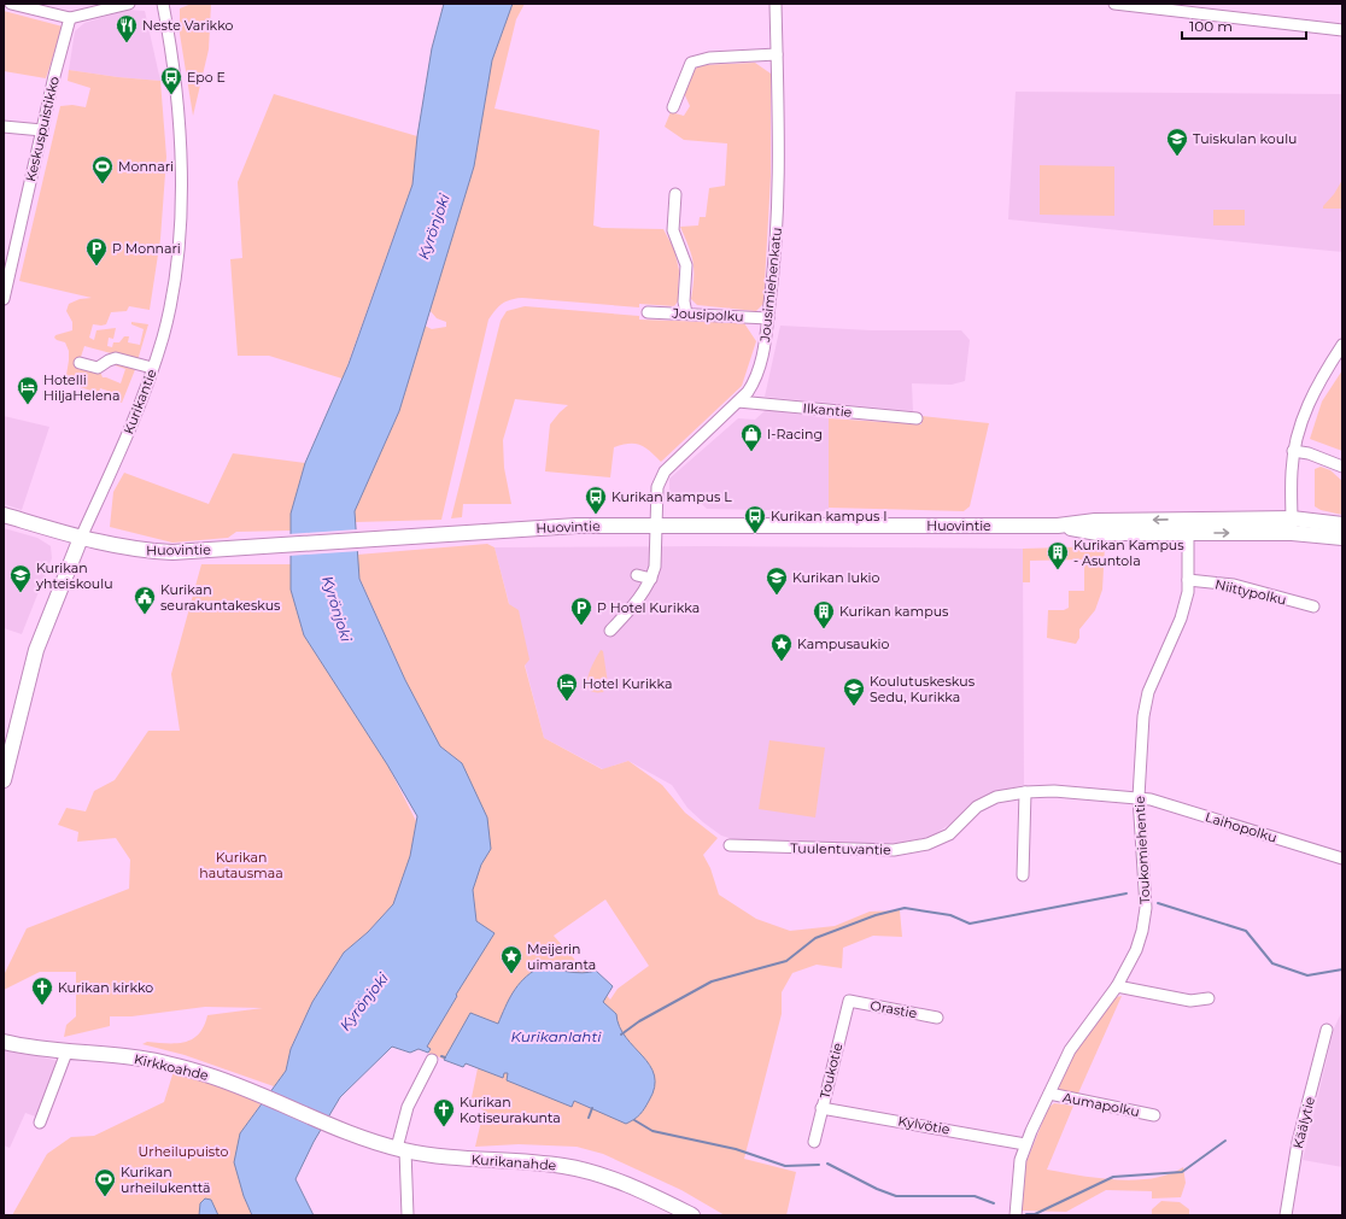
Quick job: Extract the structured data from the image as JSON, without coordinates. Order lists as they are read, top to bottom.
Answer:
{
  "streets": {
    "main road": [
      "Kurikantie",
      "Huovintie",
      "Kirkkoahde",
      "Kurikanahde"
    ],
    "street": [
      "Keskuspuistikko",
      "Jousimiehenkatu",
      "Jousipolku",
      "Ilkantie",
      "Niittypolku",
      "Laihopolku",
      "Tuulentuvantie",
      "Toukomiehentie",
      "Orastie",
      "Toukotie",
      "Aumapolku",
      "Käälytie",
      "Kylvötie"
    ]
  },
  "crossings": [
    ["Jousimiehenkatu", "Jousipolku"],
    ["Jousimiehenkatu", "Ilkantie"],
    ["Jousimiehenkatu", "Huovintie"],
    ["Kurikantie", "Huovintie"],
    ["Huovintie", "Toukomiehentie"],
    ["Niittypolku", "Toukomiehentie"],
    ["Laihopolku", "Tuulentuvantie"],
    ["Laihopolku", "Toukomiehentie"],
    ["Tuulentuvantie", "Toukomiehentie"],
    ["Toukomiehentie", "Aumapolku"],
    ["Toukomiehentie", "Kylvötie"],
    ["Orastie", "Toukotie"],
    ["Kirkkoahde", "Kurikanahde"],
    ["Toukotie", "Kylvötie"]
  ],
  "water": ["Kyrönjoki", "Kurikanlahti"],
  "parks": ["Kurikan hautausmaa", "Urheilupuisto"],
  "places": {
    "restaurant": ["Neste Varikko"],
    "bus stop": ["Epo E", "Kurikan kampus L", "Kurikan kampus I"],
    "school or university": [
      "Tuiskulan koulu",
      "Kurikan yhteiskoulu",
      "Kurikan lukio",
      "Koulutuskeskus Sedu, Kurikka"
    ],
    "sports": ["Monnari", "Kurikan urheilukenttä"],
    "parking": ["P Monnari", "P Hotel Kurikka"],
    "hotel": ["Hotelli HiljaHelena", "Hotel Kurikka"],
    "shop": ["I-Racing"],
    "building": ["Kurikan Kampus - Asuntola", "Kurikan kampus"],
    "public building": ["Kurikan seurakuntakeskus"],
    "place": ["Kampusaukio", "Meijerin uimaranta"],
    "church": ["Kurikan kirkko", "Kurikan Kotiseurakunta"]
  },
  "scale_bar": "100 m"
}
